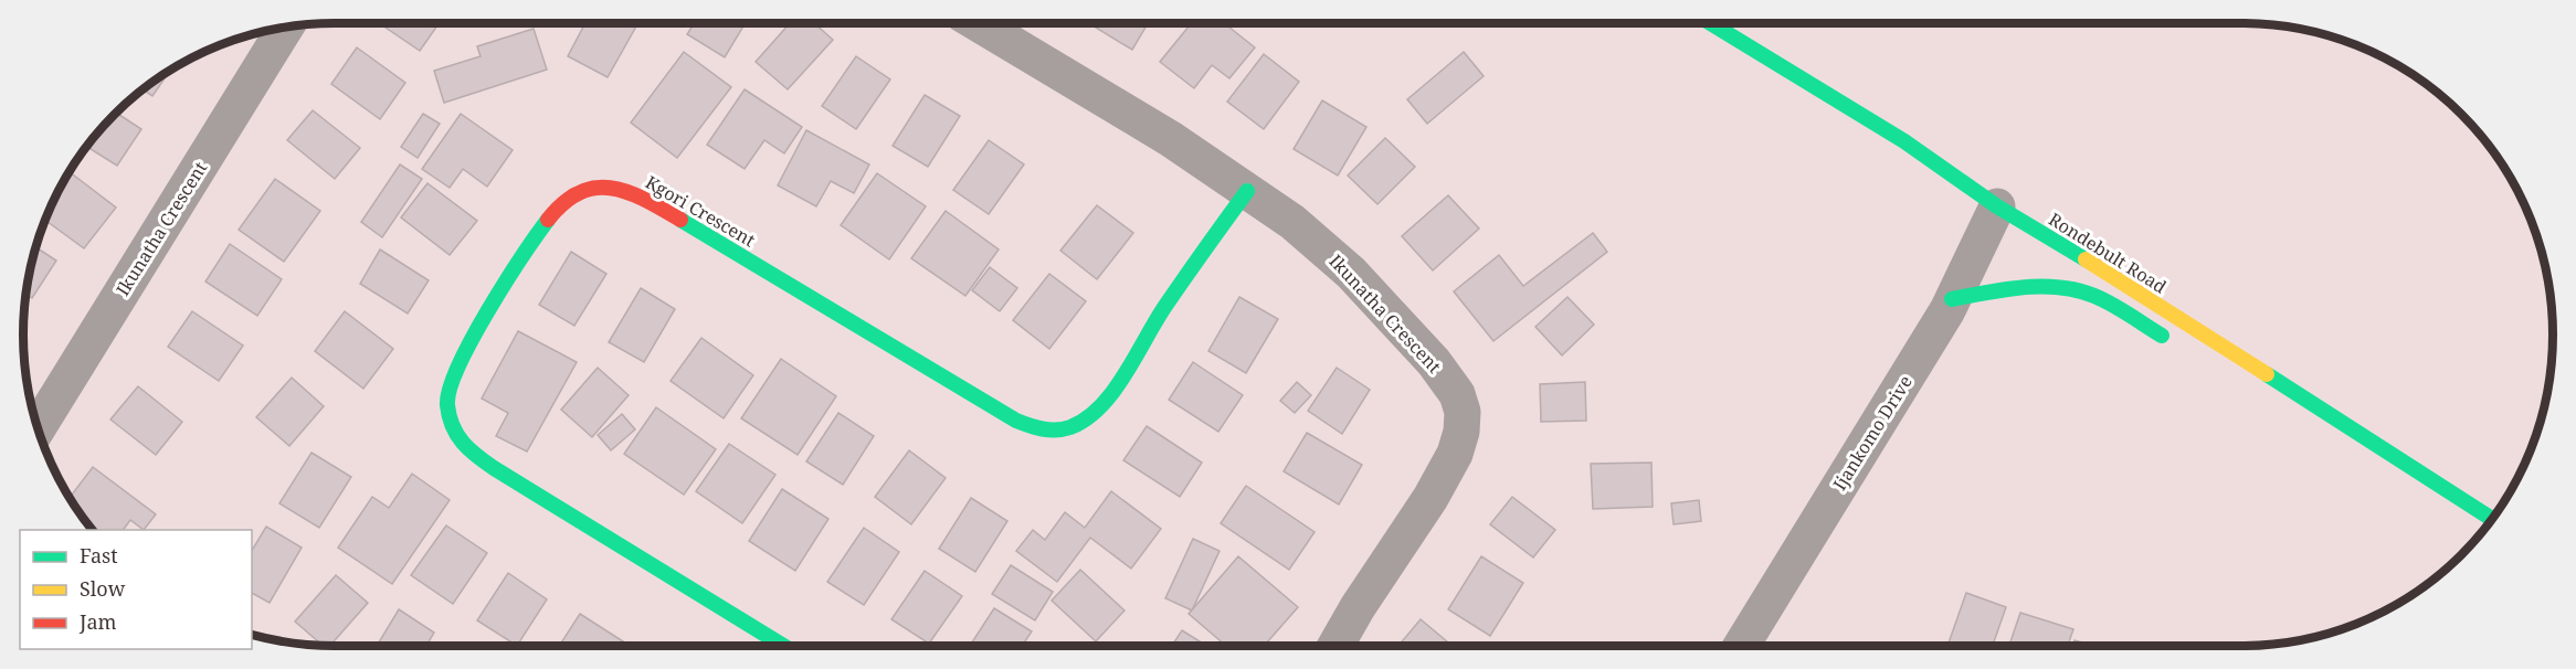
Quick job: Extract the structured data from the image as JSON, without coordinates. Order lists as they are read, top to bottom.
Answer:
{
  "streets": {
    "street": [
      "Kgori Crescent",
      "Ikunatha Crescent",
      "Rondebult Road",
      "Ijankomo Drive"
    ]
  },
  "crossings": [
    ["Kgori Crescent", "Ikunatha Crescent"],
    ["Rondebult Road", "Ijankomo Drive"]
  ],
  "legend": ["Fast", "Slow", "Jam"]
}
